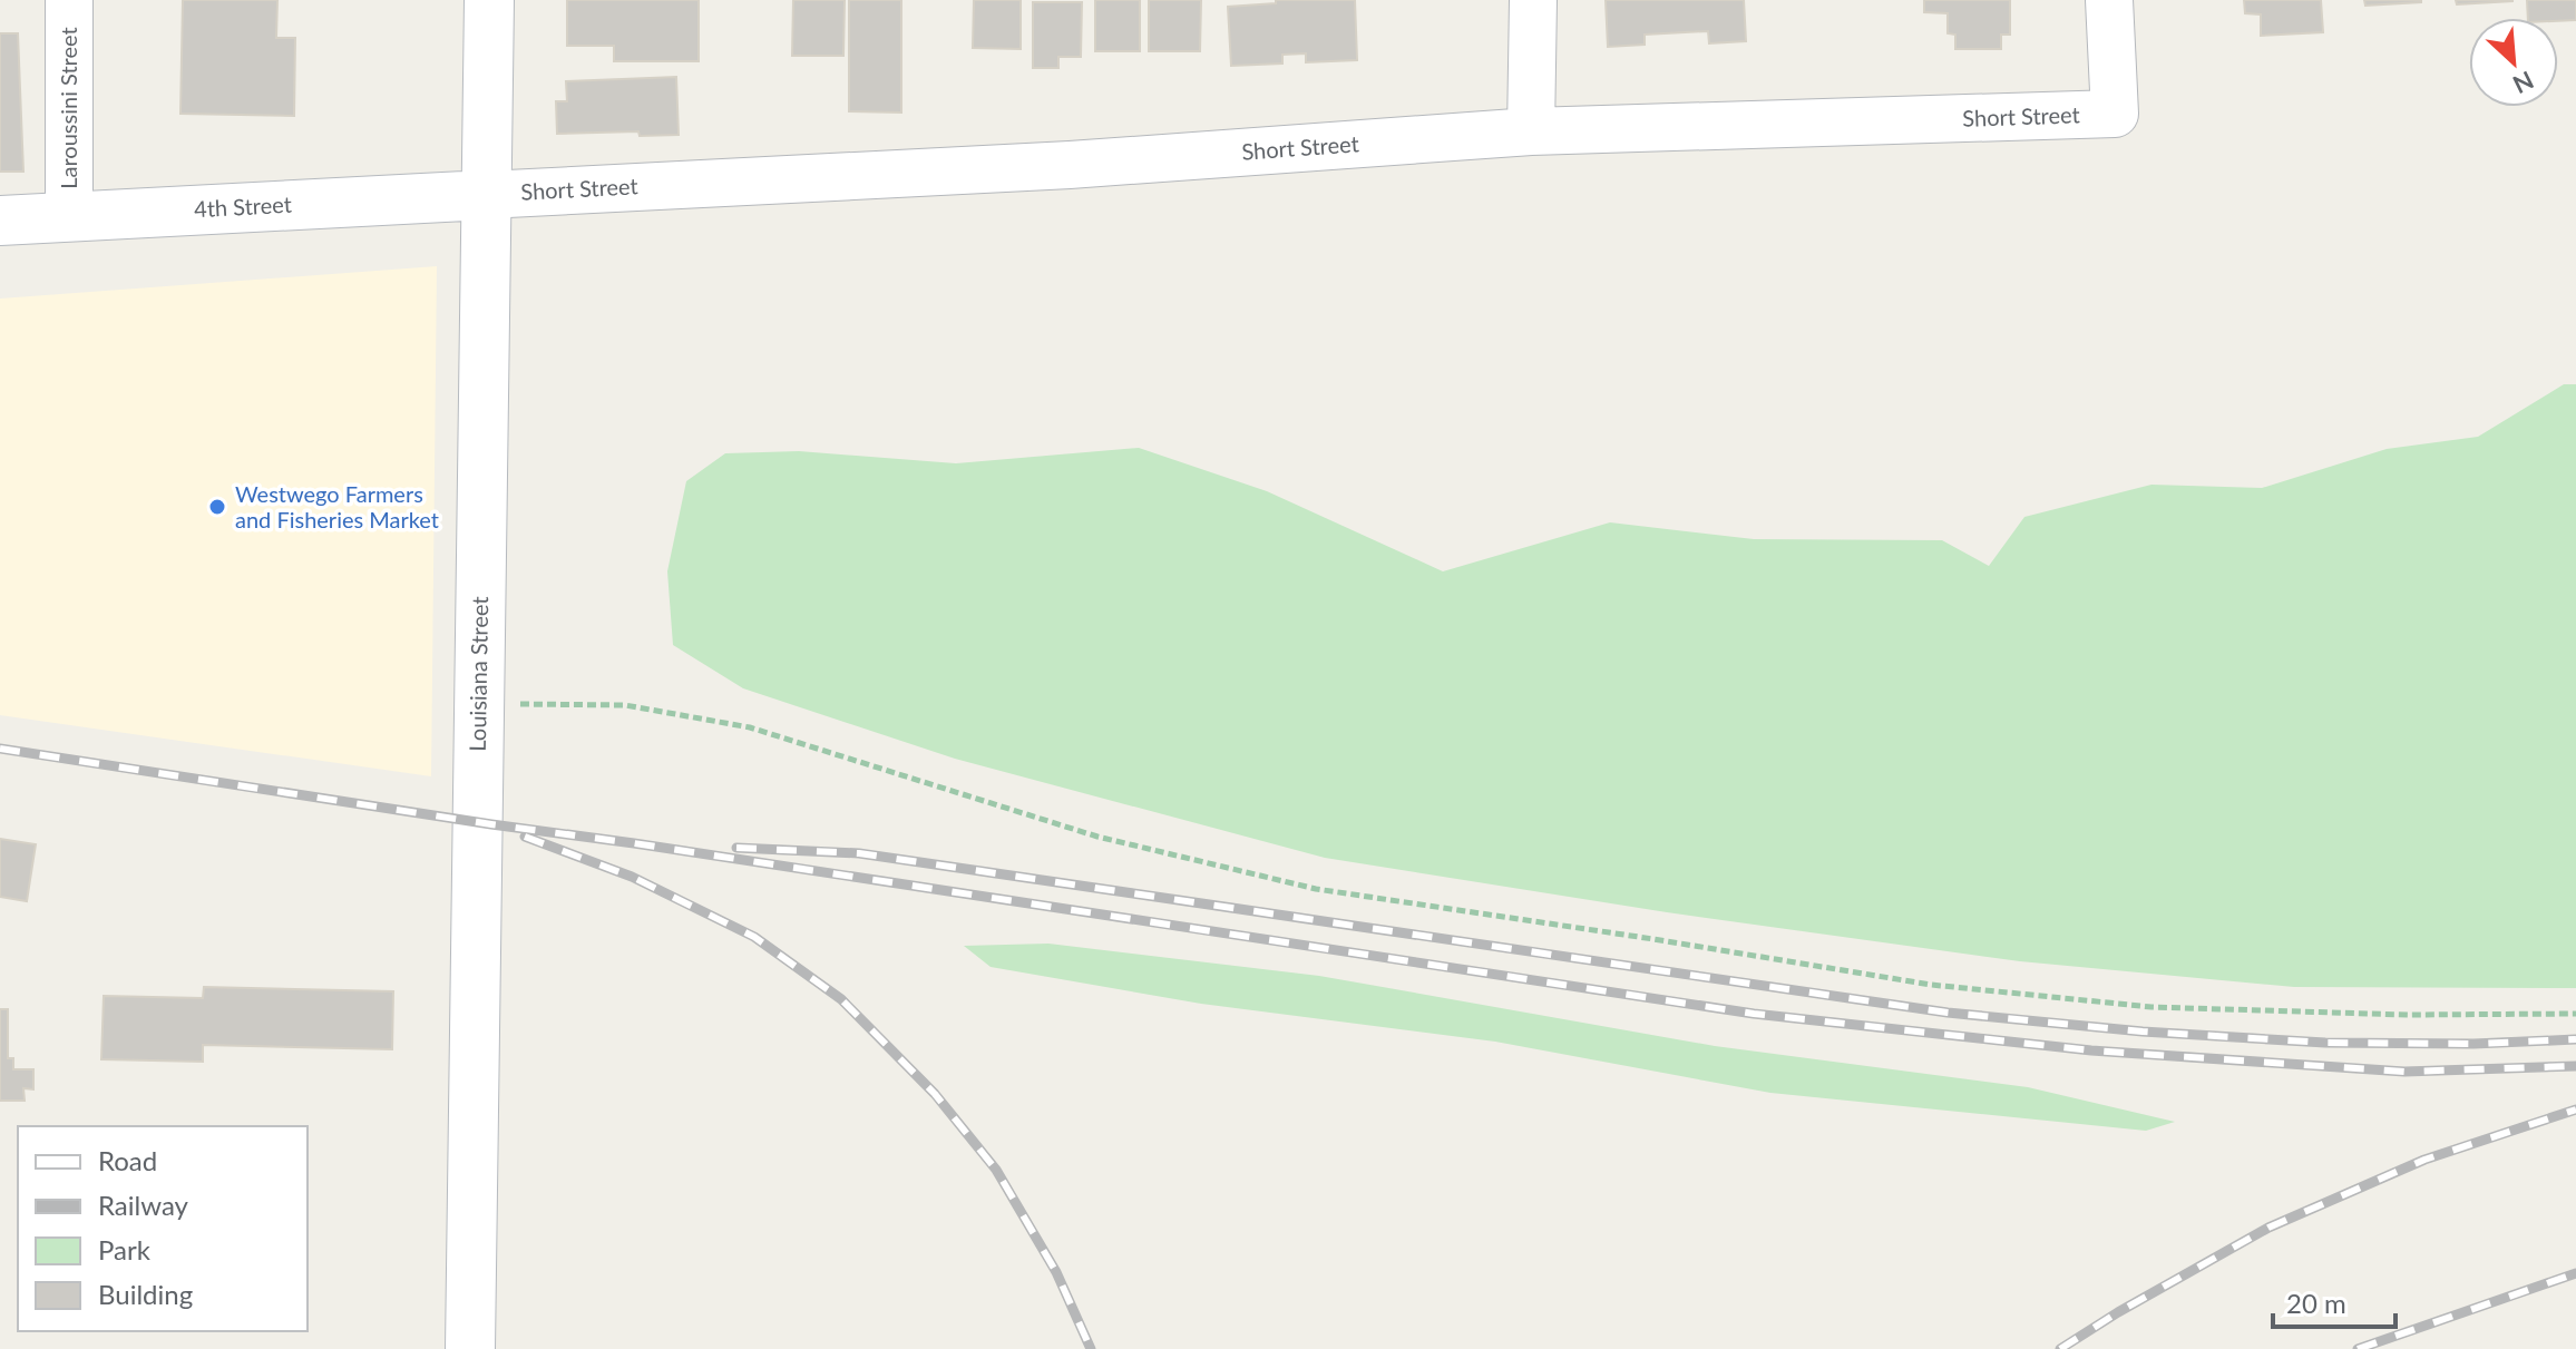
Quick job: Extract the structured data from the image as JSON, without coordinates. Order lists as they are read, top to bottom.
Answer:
{
  "streets": {
    "main road": ["4th Street", "Louisiana Street"],
    "street": ["Laroussini Street", "Short Street"]
  },
  "crossings": [
    ["Laroussini Street", "4th Street"],
    ["Short Street", "4th Street"],
    ["Short Street", "Louisiana Street"],
    ["4th Street", "Louisiana Street"]
  ],
  "places": ["Westwego Farmers and Fisheries Market"],
  "legend": [
    "Road",
    "Railway",
    "Park",
    "Building"
  ],
  "scale_bar": "20 m",
  "north": "bottom right"
}
